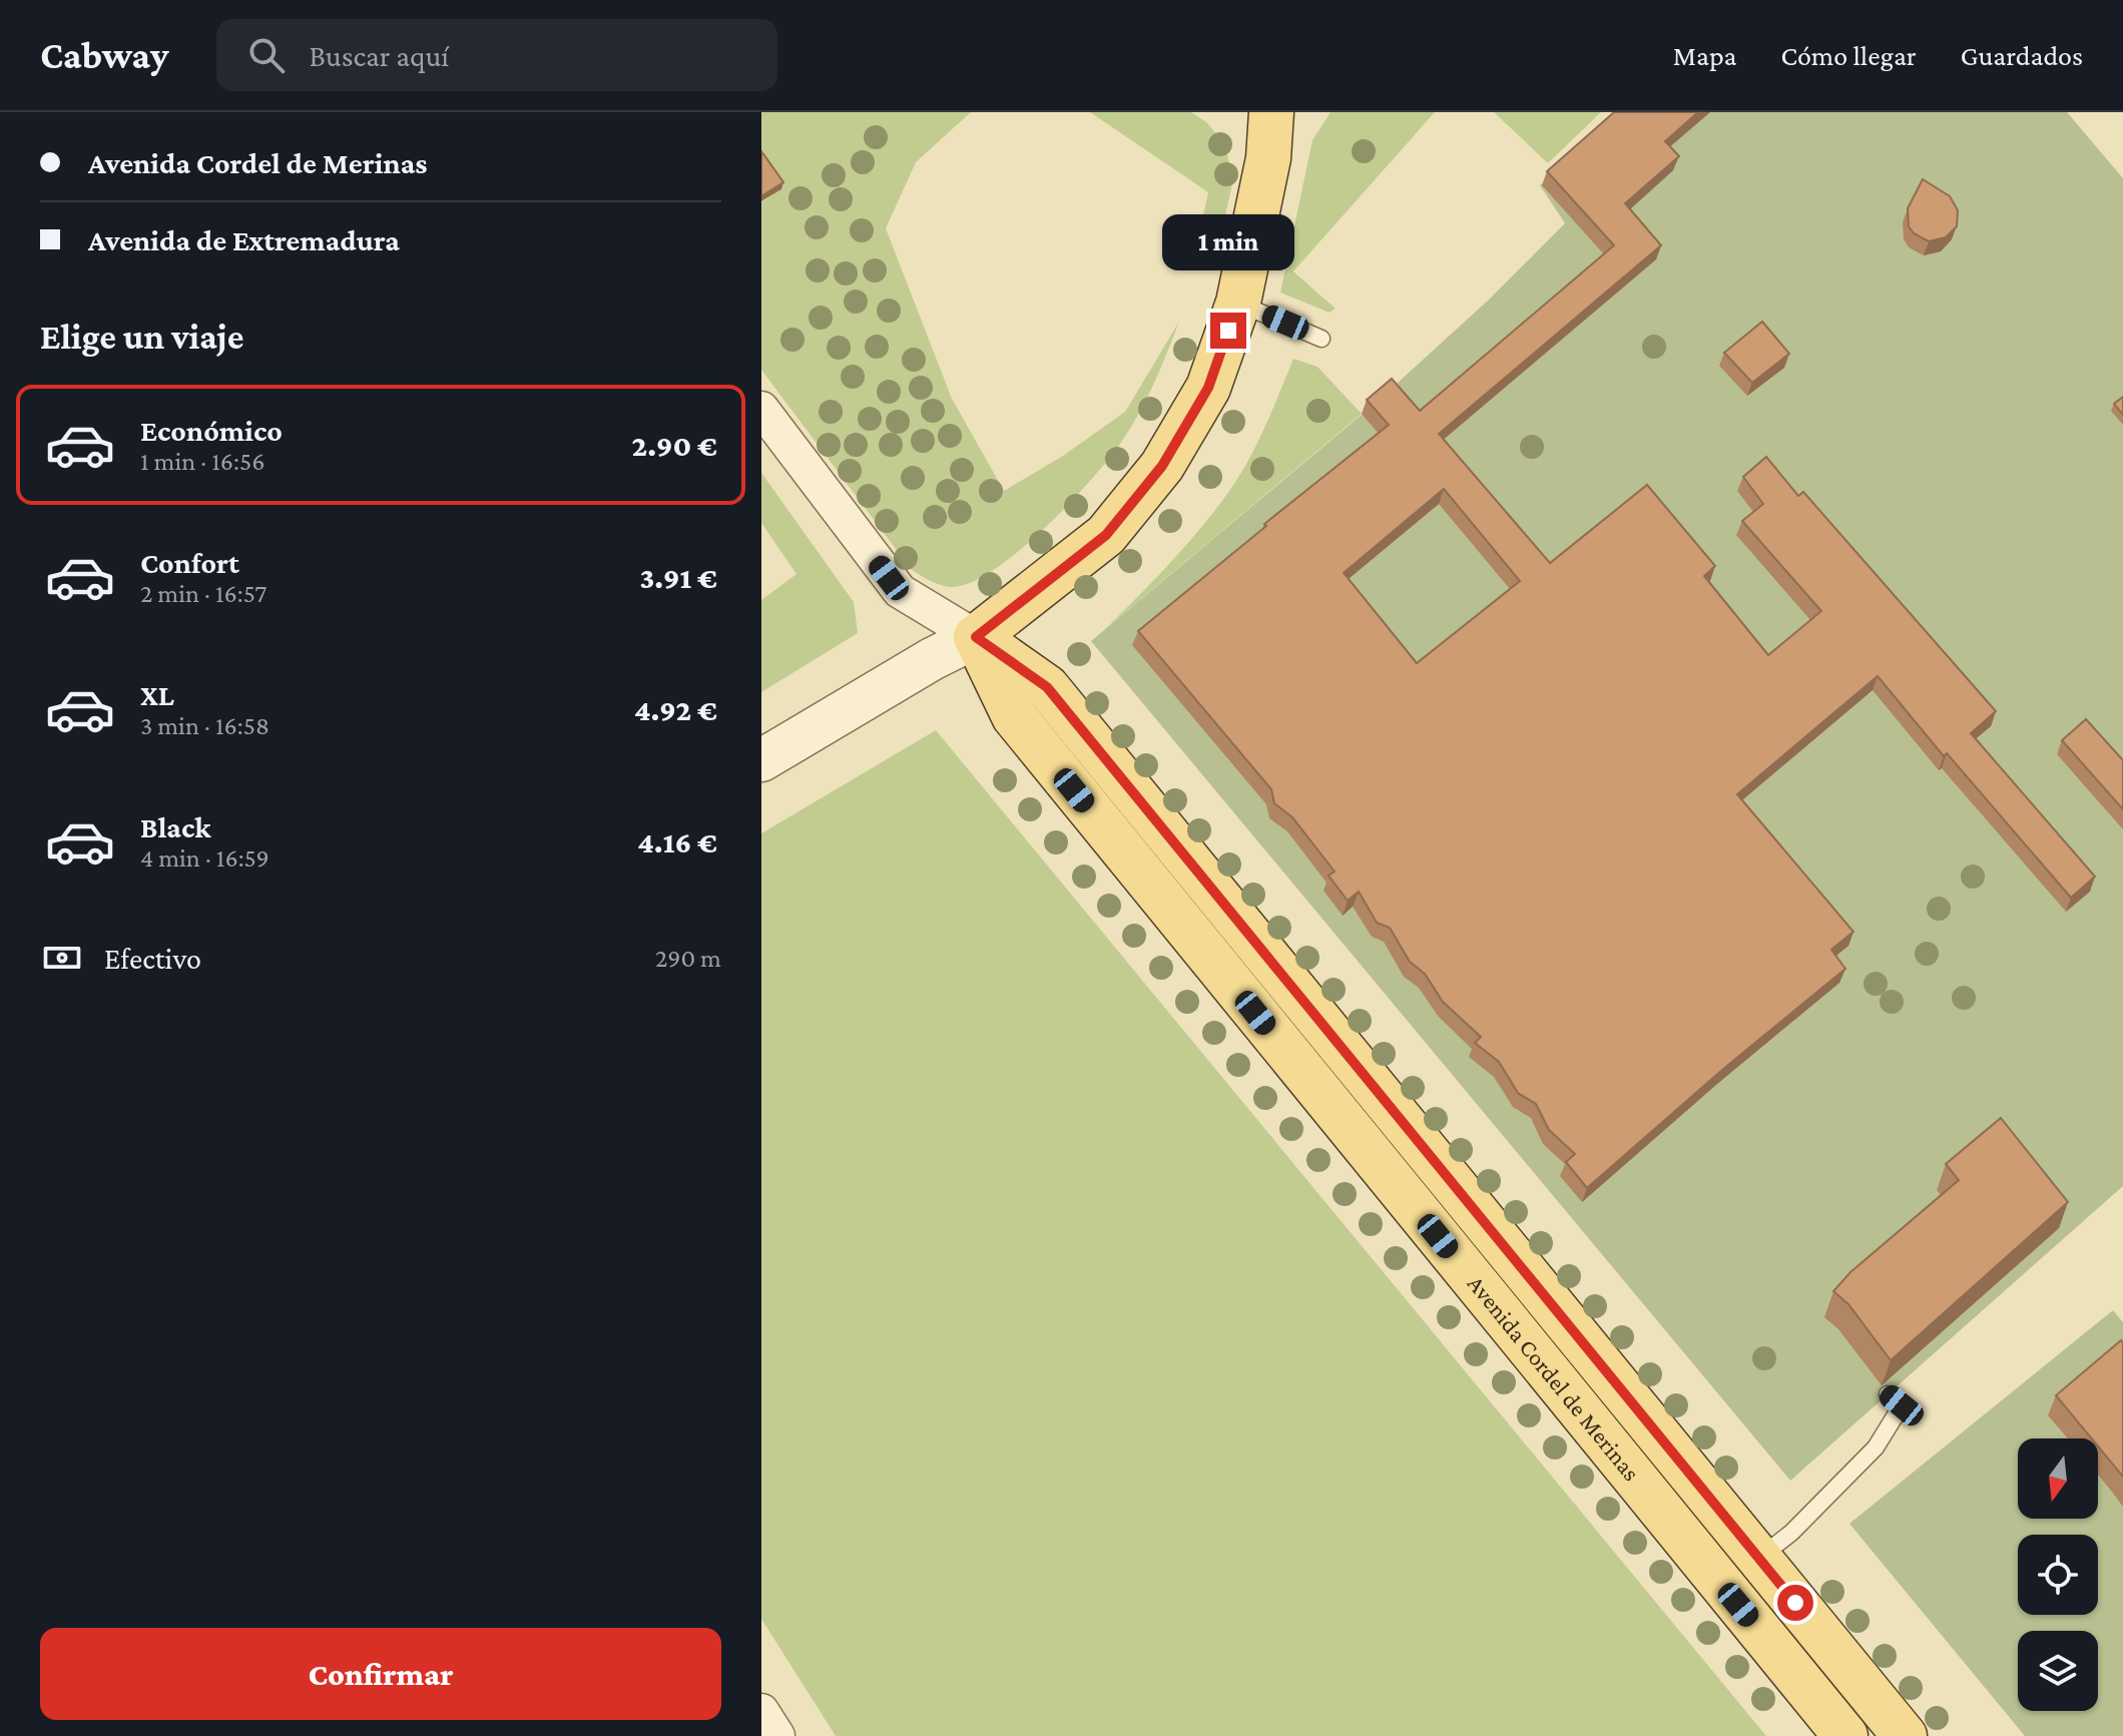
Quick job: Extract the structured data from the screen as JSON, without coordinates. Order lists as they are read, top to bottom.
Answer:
{
  "streets": {
    "main road": ["Avenida Cordel de Merinas"]
  },
  "north": "bottom",
  "page": {
    "header": "Cabway",
    "search": "Buscar aquí",
    "nav": ["Mapa", "Cómo llegar", "Guardados"],
    "banner": ["Avenida Cordel de Merinas", "Avenida de Extremadura"],
    "bubble": "1 min",
    "heading": "Elige un viaje",
    "list": [
      {
        "name": "Económico",
        "note": "1 min · 16:56",
        "value": "2.90 €"
      },
      {
        "name": "Confort",
        "note": "2 min · 16:57",
        "value": "3.91 €"
      },
      {
        "name": "XL",
        "note": "3 min · 16:58",
        "value": "4.92 €"
      },
      {
        "name": "Black",
        "note": "4 min · 16:59",
        "value": "4.16 €"
      }
    ],
    "pay": ["Efectivo", "290 m"],
    "buttons": "Confirmar"
  }
}
